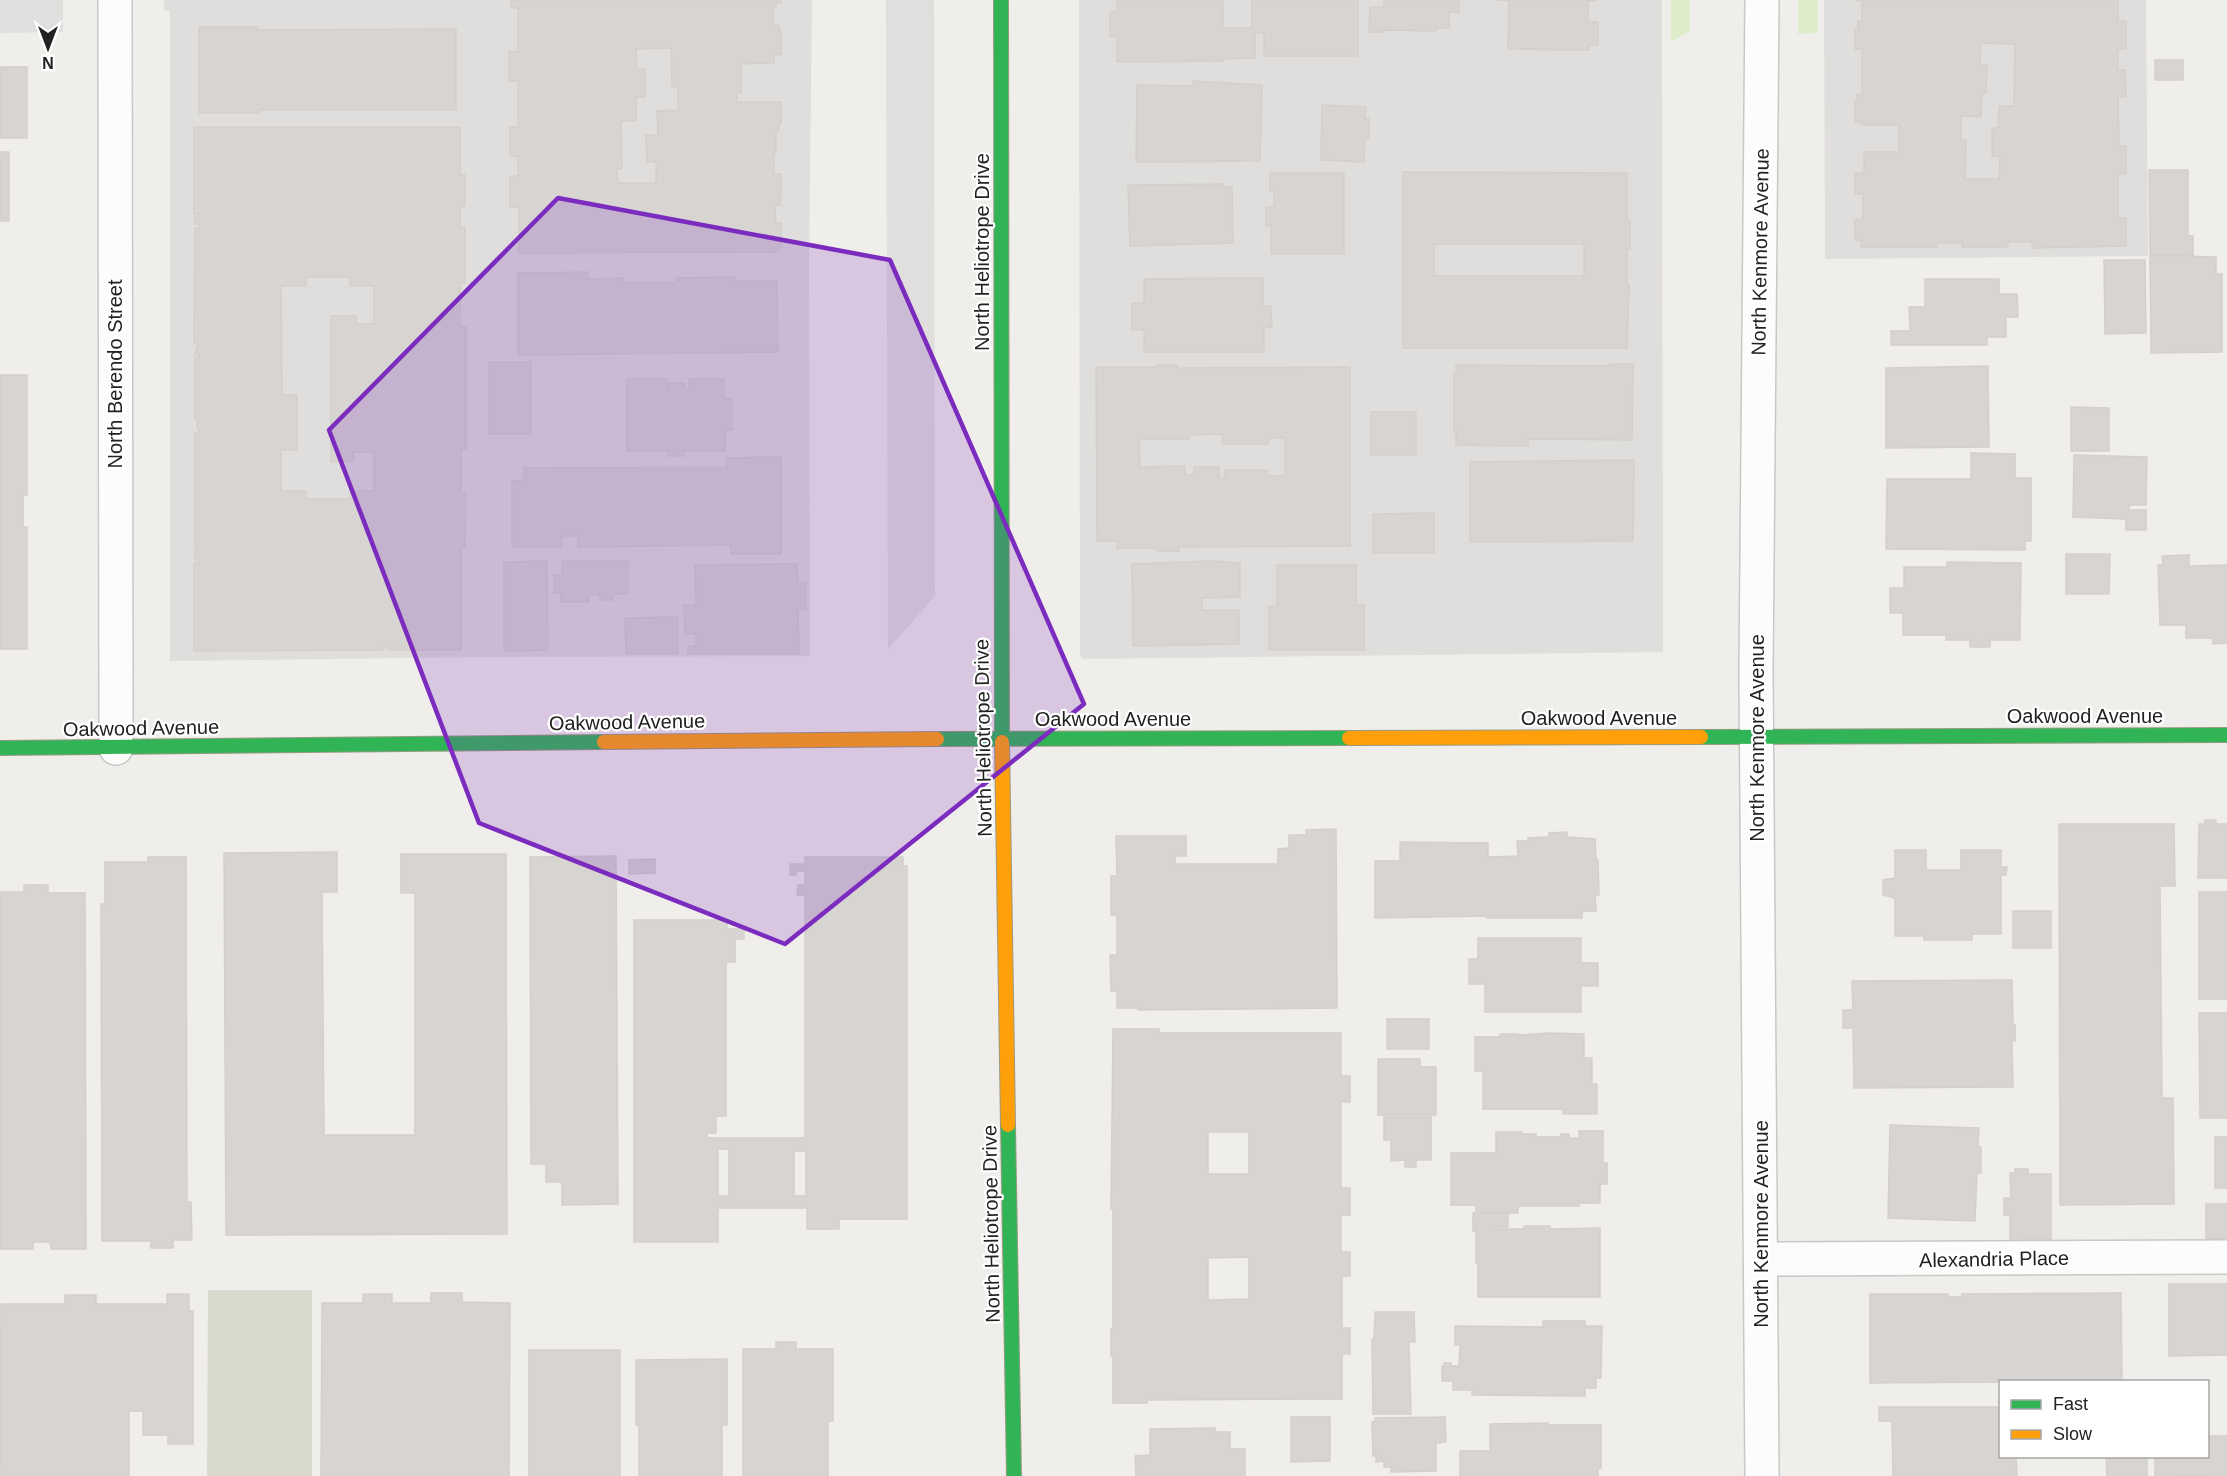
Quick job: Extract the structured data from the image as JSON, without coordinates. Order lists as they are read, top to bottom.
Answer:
{
  "streets": {
    "street": [
      "North Heliotrope Drive",
      "North Kenmore Avenue",
      "North Berendo Street",
      "Oakwood Avenue",
      "Alexandria Place"
    ]
  },
  "crossings": [
    ["North Heliotrope Drive", "Oakwood Avenue"],
    ["North Kenmore Avenue", "Oakwood Avenue"],
    ["North Kenmore Avenue", "Alexandria Place"],
    ["North Berendo Street", "Oakwood Avenue"]
  ],
  "legend": ["Fast", "Slow"],
  "north": "bottom"
}
